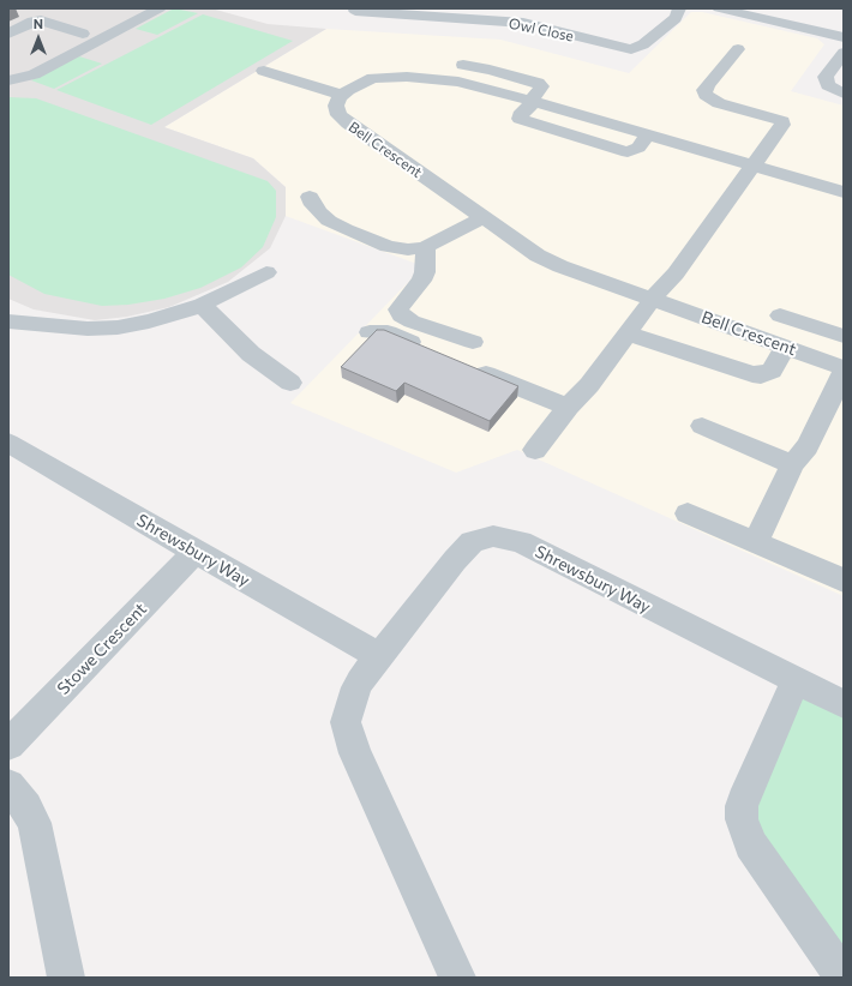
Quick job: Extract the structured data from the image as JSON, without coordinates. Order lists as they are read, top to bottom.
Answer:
{
  "streets": {
    "street": [
      "Owl Close",
      "Bell Crescent",
      "Shrewsbury Way",
      "Stowe Crescent"
    ]
  },
  "crossings": [
    ["Shrewsbury Way", "Stowe Crescent"]
  ],
  "north": "top"
}
